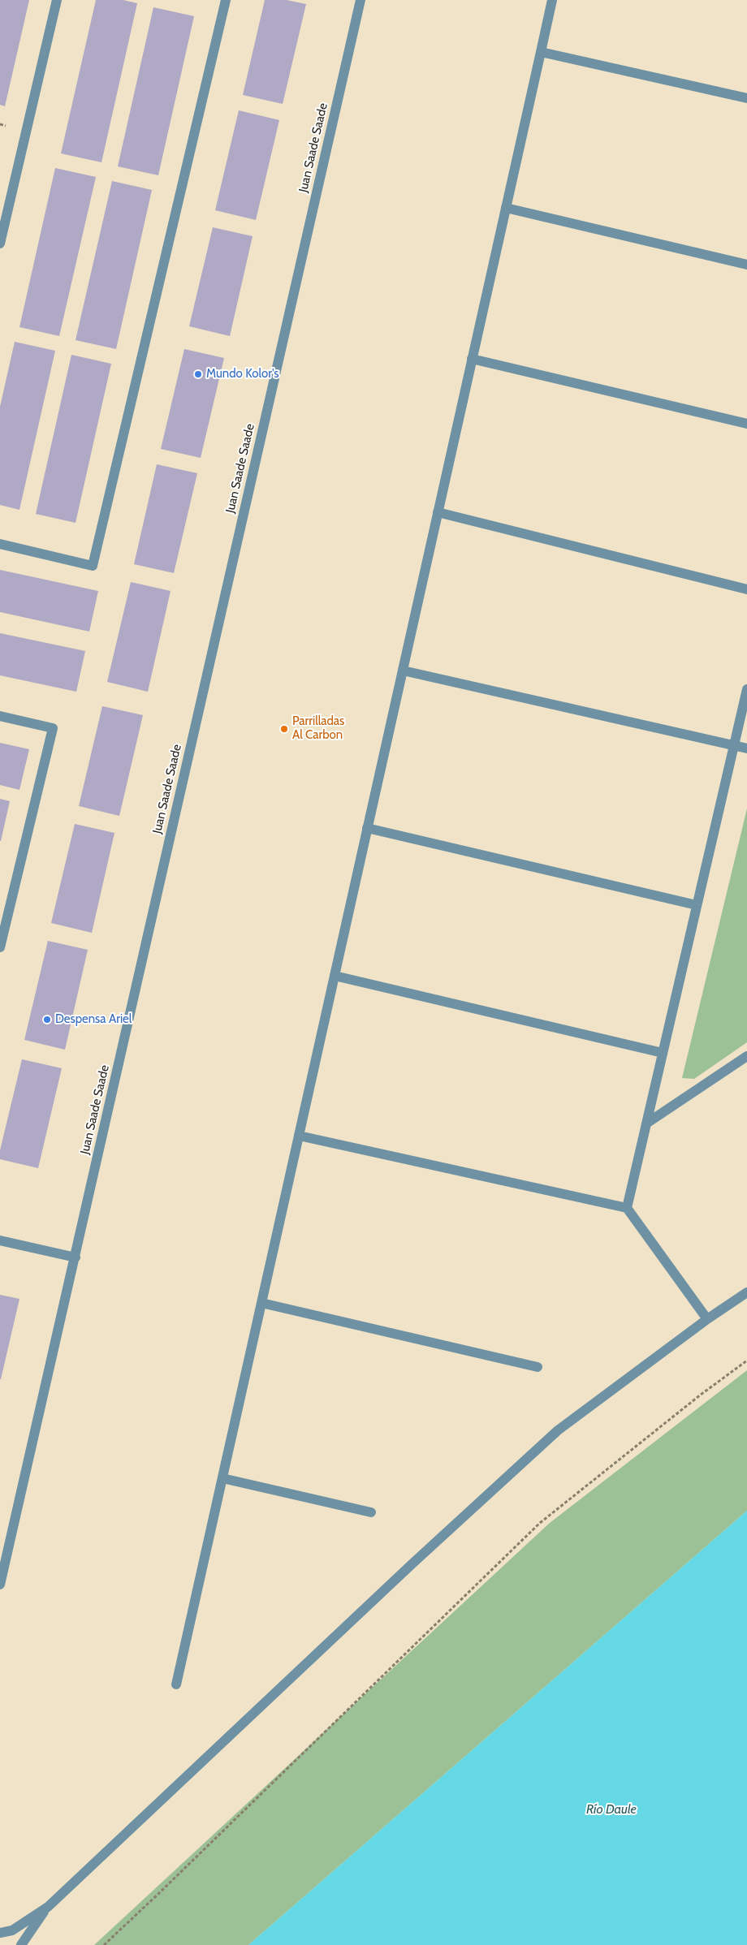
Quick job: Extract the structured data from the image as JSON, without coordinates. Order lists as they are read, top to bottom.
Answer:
{
  "streets": {
    "street": ["Juan Saade Saade"]
  },
  "water": ["Río Daule"],
  "places": ["Mundo Kolor's", "Parrilladas Al Carbon", "Despensa Ariel"]
}
